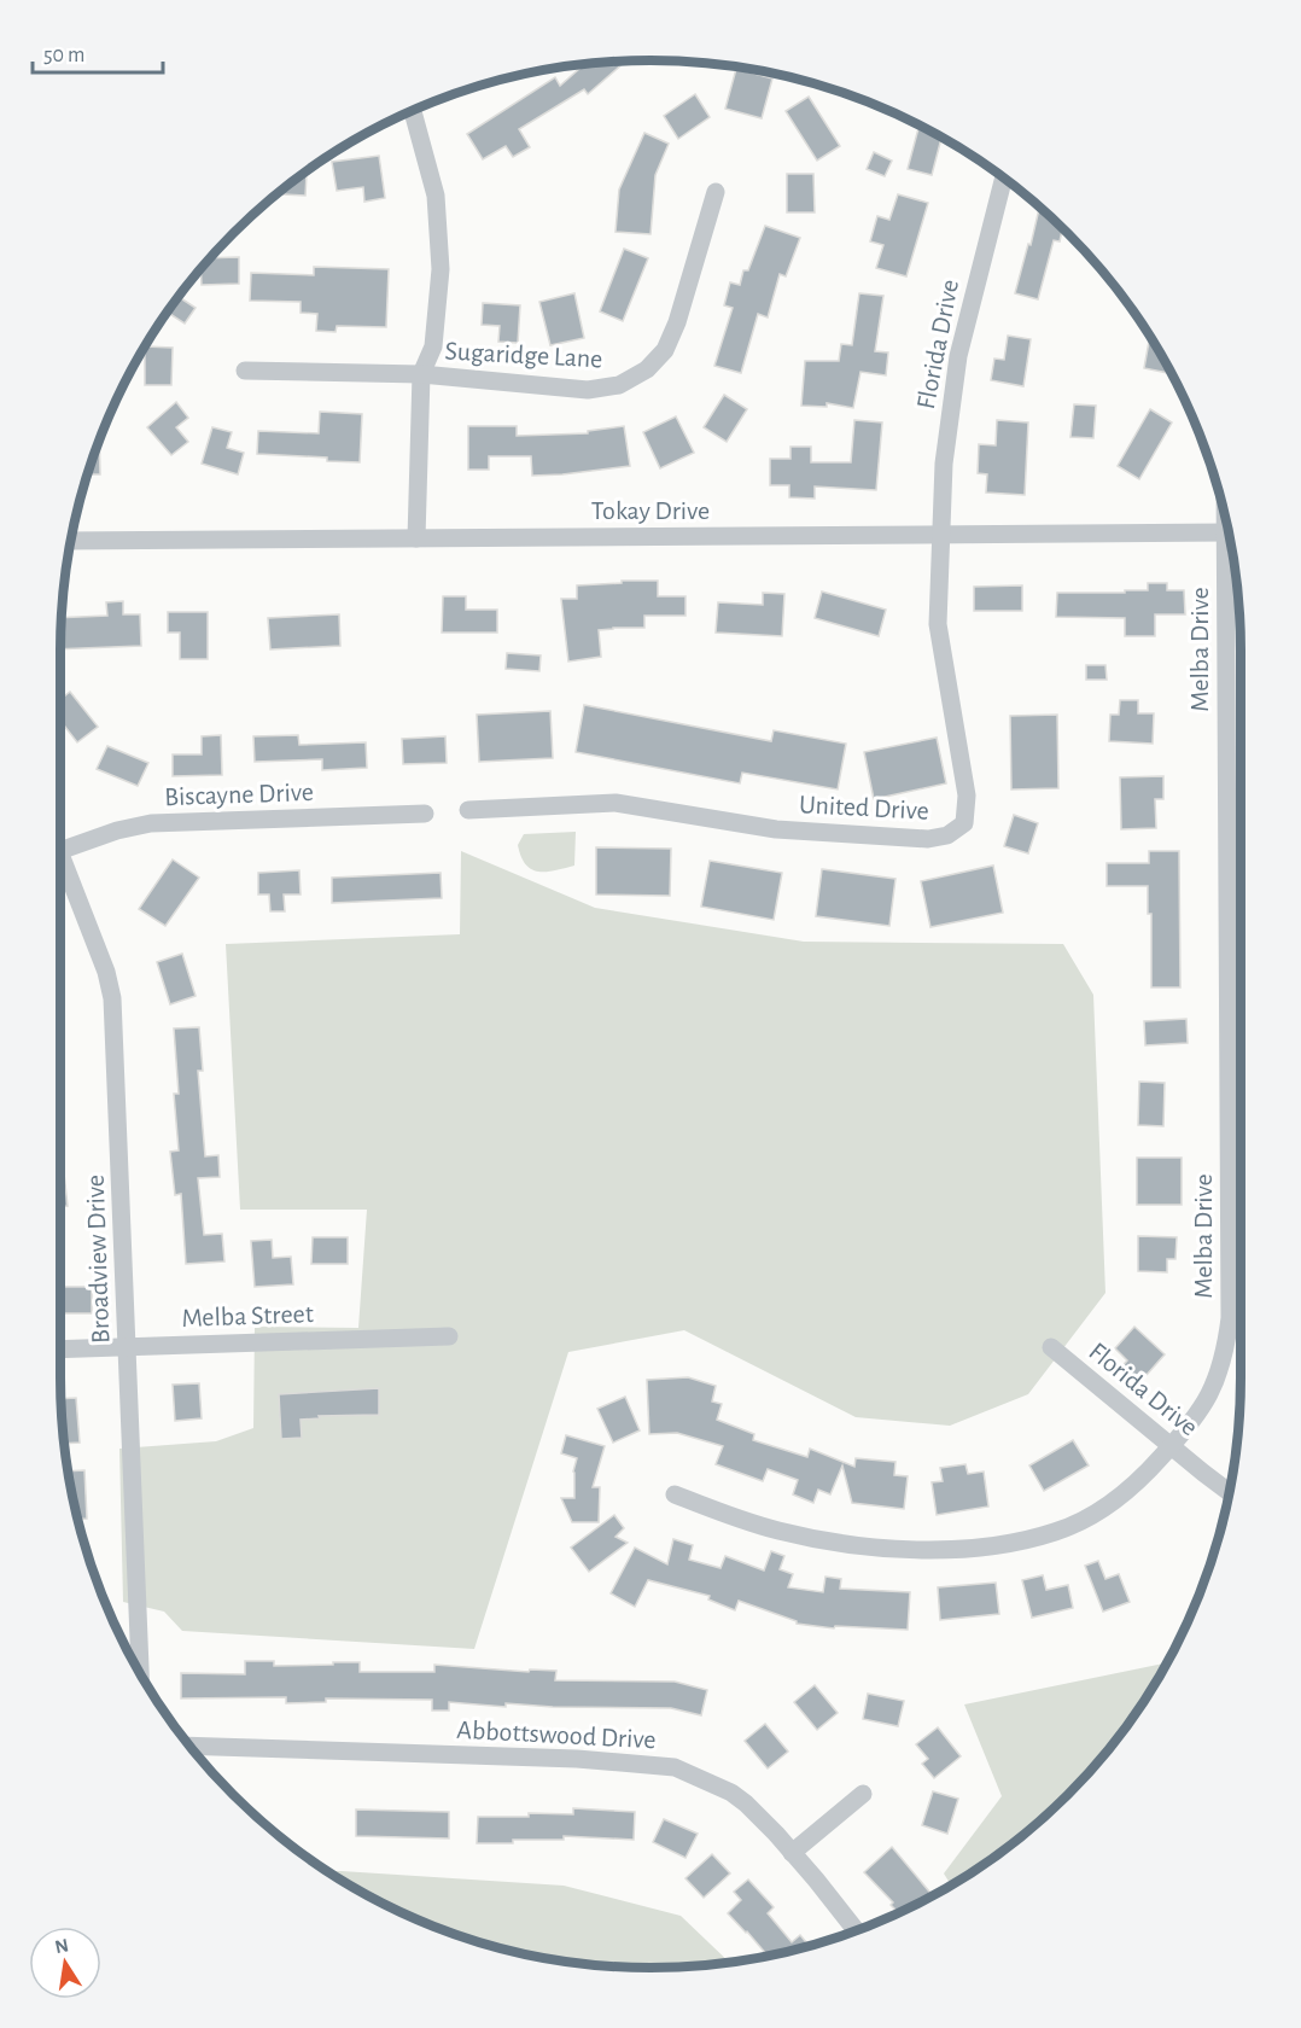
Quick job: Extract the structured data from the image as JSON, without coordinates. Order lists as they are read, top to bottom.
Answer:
{
  "streets": {
    "street": [
      "Florida Drive",
      "Sugaridge Lane",
      "Tokay Drive",
      "Melba Drive",
      "Biscayne Drive",
      "United Drive",
      "Broadview Drive",
      "Melba Street",
      "Abbottswood Drive"
    ]
  },
  "crossings": [
    ["Florida Drive", "Tokay Drive"],
    ["Florida Drive", "Melba Drive"],
    ["Florida Drive", "United Drive"],
    ["Tokay Drive", "United Drive"],
    ["Broadview Drive", "Melba Street"]
  ],
  "scale_bar": "50 m",
  "north": "top"
}
